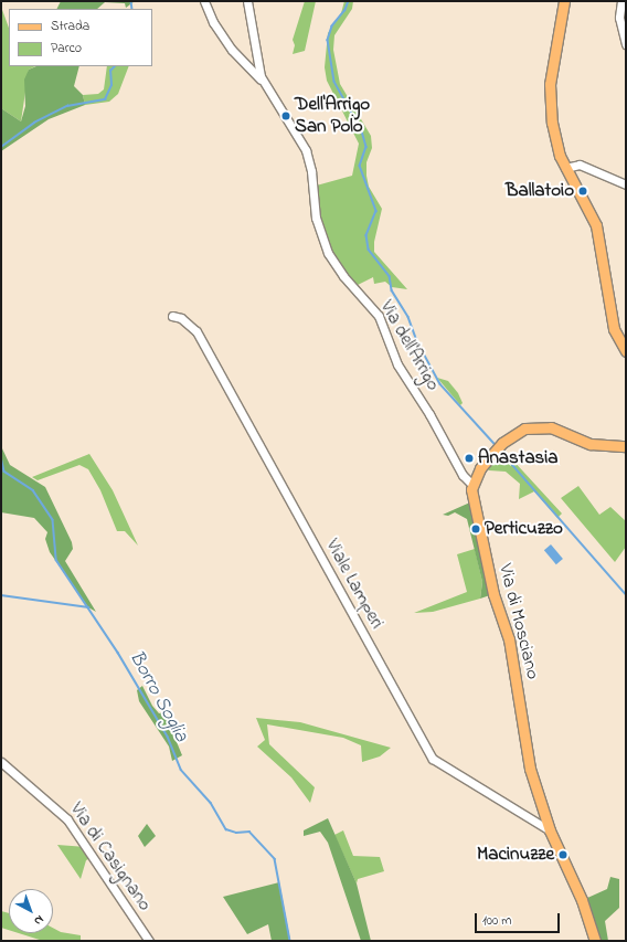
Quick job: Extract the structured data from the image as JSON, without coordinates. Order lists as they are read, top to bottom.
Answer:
{
  "streets": {
    "main road": ["Via di Mosciano"],
    "street": ["Via dell'Arrigo", "Viale Lamperi", "Via di Casignano"]
  },
  "crossings": [
    ["Via dell'Arrigo", "Via di Mosciano"],
    ["Viale Lamperi", "Via di Mosciano"]
  ],
  "water": ["Borro Soglia"],
  "places": [
    "Dell'Arrigo San Polo",
    "Ballatoio",
    "Anastasia",
    "Perticuzzo",
    "Macinuzze"
  ],
  "legend": ["Strada", "Parco"],
  "scale_bar": "100 m",
  "north": "bottom right"
}
